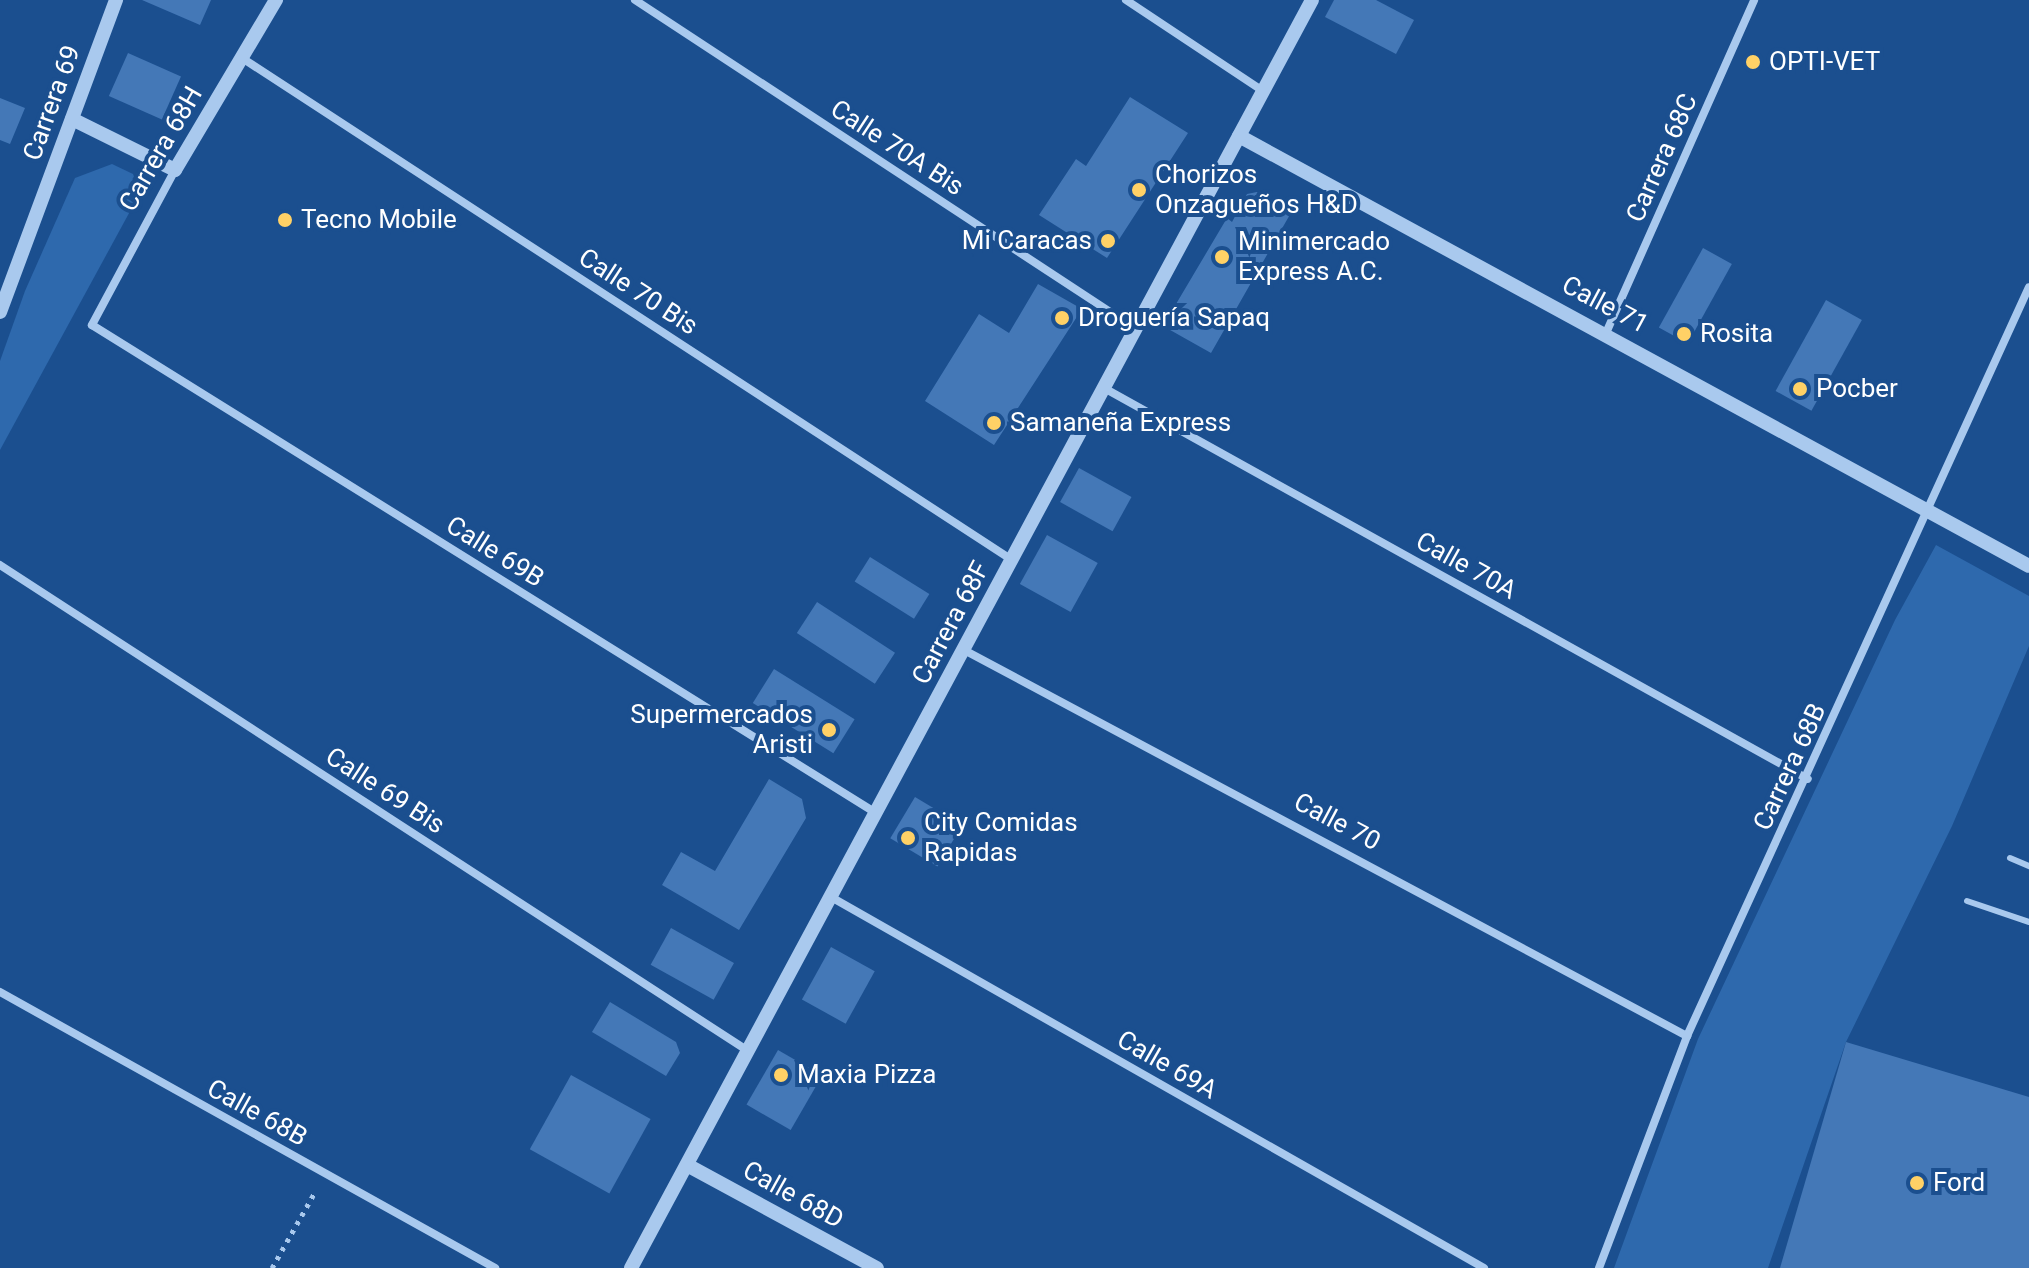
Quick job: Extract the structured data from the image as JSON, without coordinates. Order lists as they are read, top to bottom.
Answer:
{
  "streets": {
    "street": [
      "Carrera 69",
      "Calle 70A Bis",
      "Carrera 68H",
      "Carrera 68C",
      "Calle 70 Bis",
      "Calle 71",
      "Calle 69B",
      "Calle 70A",
      "Carrera 68F",
      "Carrera 68B",
      "Calle 69 Bis",
      "Calle 70",
      "Calle 69A",
      "Calle 68B",
      "Calle 68D"
    ]
  },
  "crossings": [
    ["Calle 70A Bis", "Carrera 68F"],
    ["Carrera 68H", "Calle 70 Bis"],
    ["Carrera 68H", "Calle 69B"],
    ["Carrera 68C", "Calle 71"],
    ["Calle 70 Bis", "Carrera 68F"],
    ["Calle 71", "Carrera 68F"],
    ["Calle 71", "Carrera 68B"],
    ["Calle 69B", "Carrera 68F"],
    ["Calle 70A", "Carrera 68F"],
    ["Calle 70A", "Carrera 68B"],
    ["Carrera 68F", "Calle 69 Bis"],
    ["Carrera 68F", "Calle 70"],
    ["Carrera 68F", "Calle 69A"],
    ["Carrera 68F", "Calle 68D"],
    ["Carrera 68B", "Calle 70"]
  ],
  "places": [
    "OPTI-VET",
    "Chorizos Onzagueños H&D",
    "Tecno Mobile",
    "Mi Caracas",
    "Minimercado Express A.C.",
    "Droguería Sapaq",
    "Rosita",
    "Pocber",
    "Samaneña Express",
    "Supermercados Aristi",
    "City Comidas Rapidas",
    "Maxia Pizza",
    "Ford"
  ]
}
